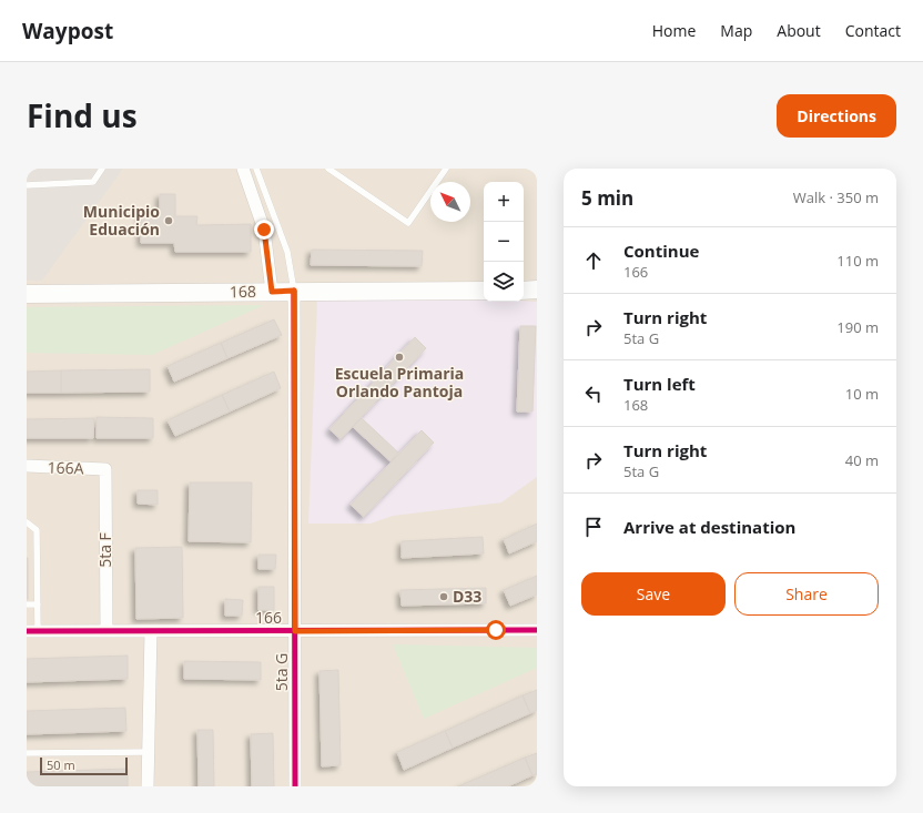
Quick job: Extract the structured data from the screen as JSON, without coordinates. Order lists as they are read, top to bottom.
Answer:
{
  "streets": {
    "street": [
      "168",
      "166A",
      "5ta F",
      "166",
      "5ta G"
    ]
  },
  "crossings": [
    ["168", "5ta G"],
    ["166A", "5ta F"],
    ["5ta F", "166"],
    ["166", "5ta G"]
  ],
  "places": ["Municipio Eduación", "Escuela Primaria Orlando Pantoja", "D33"],
  "scale_bar": "50 m",
  "north": "top left",
  "page": {
    "header": "Waypost",
    "nav": [
      "Home",
      "Map",
      "About",
      "Contact"
    ],
    "title": "Find us",
    "buttons": [
      "Directions",
      ["Save", "Share"]
    ],
    "heading": ["5 min", "Walk · 350 m"],
    "map_buttons": ["+", "−"],
    "list": [
      ["Continue", "166", "110 m"],
      ["Turn right", "5ta G", "190 m"],
      ["Turn left", "168", "10 m"],
      ["Turn right", "5ta G", "40 m"],
      "Arrive at destination"
    ],
    "scale": "50 m"
  }
}
